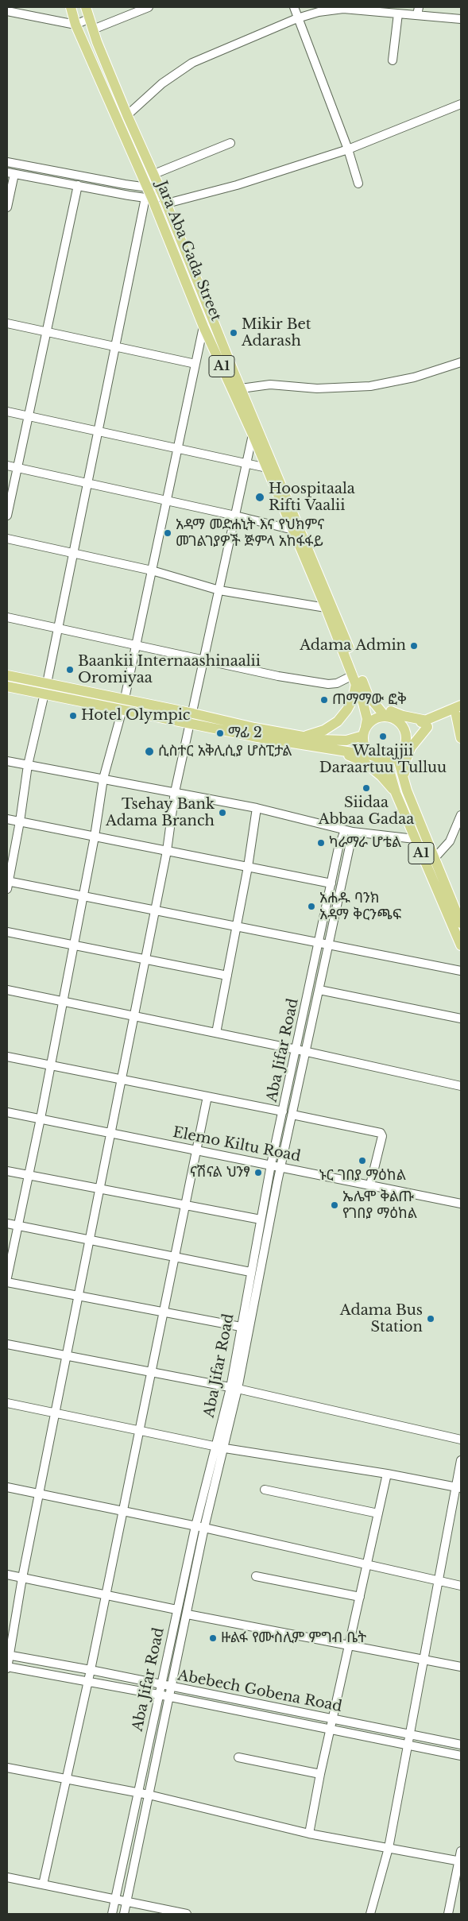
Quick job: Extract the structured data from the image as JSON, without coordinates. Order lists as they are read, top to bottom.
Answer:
{
  "streets": {
    "main road": ["Jara Aba Gada Street", "A1"],
    "street": ["Aba Jifar Road", "Elemo Kiltu Road", "Abebech Gobena Road"]
  },
  "crossings": [
    ["Jara Aba Gada Street", "A1"],
    ["Aba Jifar Road", "Elemo Kiltu Road"],
    ["Aba Jifar Road", "Abebech Gobena Road"]
  ],
  "places": [
    "Mikir Bet Adarash",
    "Hoospitaala Rifti Vaalii",
    "አዳማ መድሐኒት እና የህክምና መገልገያዎች ጅምላ አከፋፋይ",
    "Adama Admin",
    "Baankii Internaashinaalii Oromiyaa",
    "ጠማማው ፎቅ",
    "Hotel Olympic",
    "ማፊ 2",
    "Waltajjii Daraartuu Tulluu",
    "ሲስተር አቅሊሲያ ሆስፒታል",
    "Siidaa Abbaa Gadaa",
    "Tsehay Bank Adama Branch",
    "ካራማራ ሆቴል",
    "አሐዱ ባንክ አዳማ ቅርንጫፍ",
    "ኑር ገበያ ማዕከል",
    "ናሽናል ህንፃ",
    "ኤሌሞ ቅልጡ የገበያ ማዕከል",
    "Adama Bus Station",
    "ዙልፋ የሙስሊም ምግብ ቤት"
  ]
}
